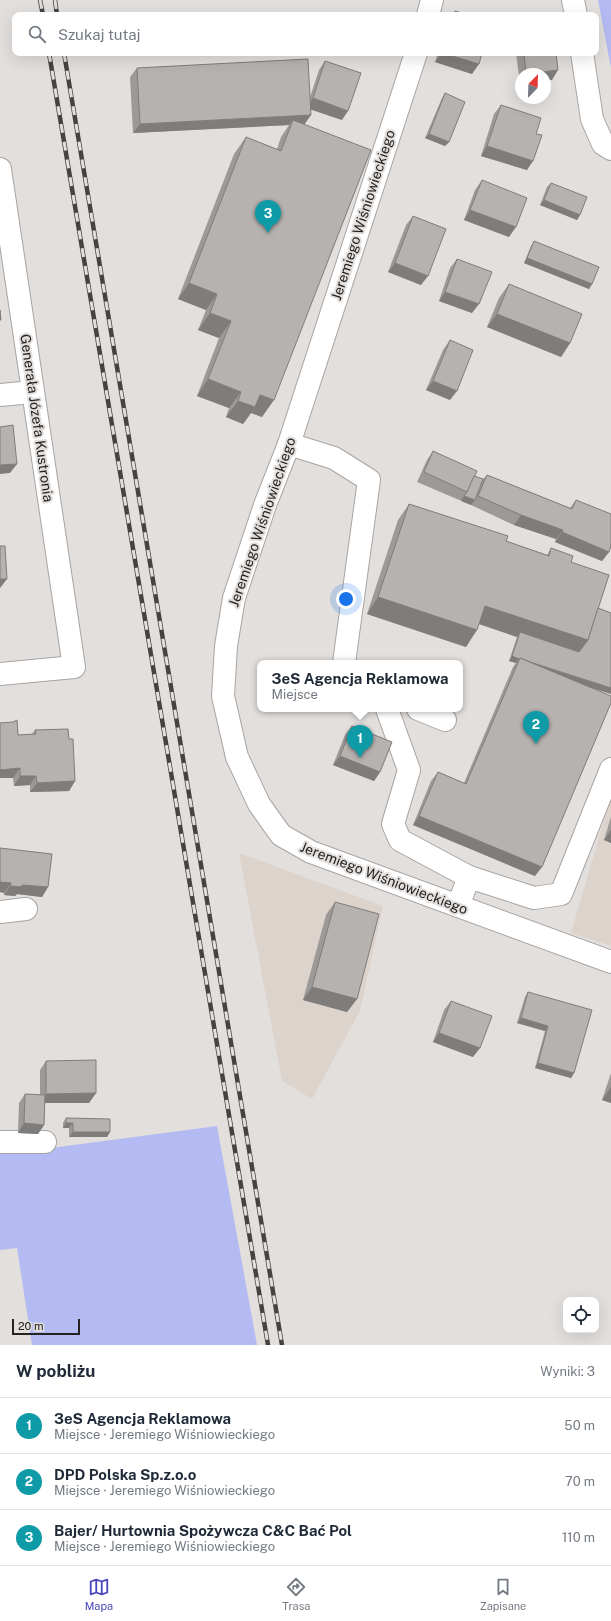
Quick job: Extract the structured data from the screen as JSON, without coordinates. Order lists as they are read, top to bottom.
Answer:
{
  "streets": {
    "street": ["Jeremiego Wiśniowieckiego", "Generała Józefa Kustronia"]
  },
  "scale_bar": "20 m",
  "north": "top right",
  "page": {
    "search": "Szukaj tutaj",
    "pins": ["3", "2", "1"],
    "popup": ["3eS Agencja Reklamowa", "Miejsce"],
    "scale": "20 m",
    "heading": ["W pobliżu", "Wyniki: 3"],
    "list": [
      {
        "mark": "1",
        "name": "3eS Agencja Reklamowa",
        "note": "Miejsce · Jeremiego Wiśniowieckiego",
        "value": "50 m"
      },
      {
        "mark": "2",
        "name": "DPD Polska Sp.z.o.o",
        "note": "Miejsce · Jeremiego Wiśniowieckiego",
        "value": "70 m"
      },
      {
        "mark": "3",
        "name": "Bajer/ Hurtownia Spożywcza C&C Bać Pol",
        "note": "Miejsce · Jeremiego Wiśniowieckiego",
        "value": "110 m"
      }
    ],
    "nav": ["Mapa", "Trasa", "Zapisane"]
  }
}
